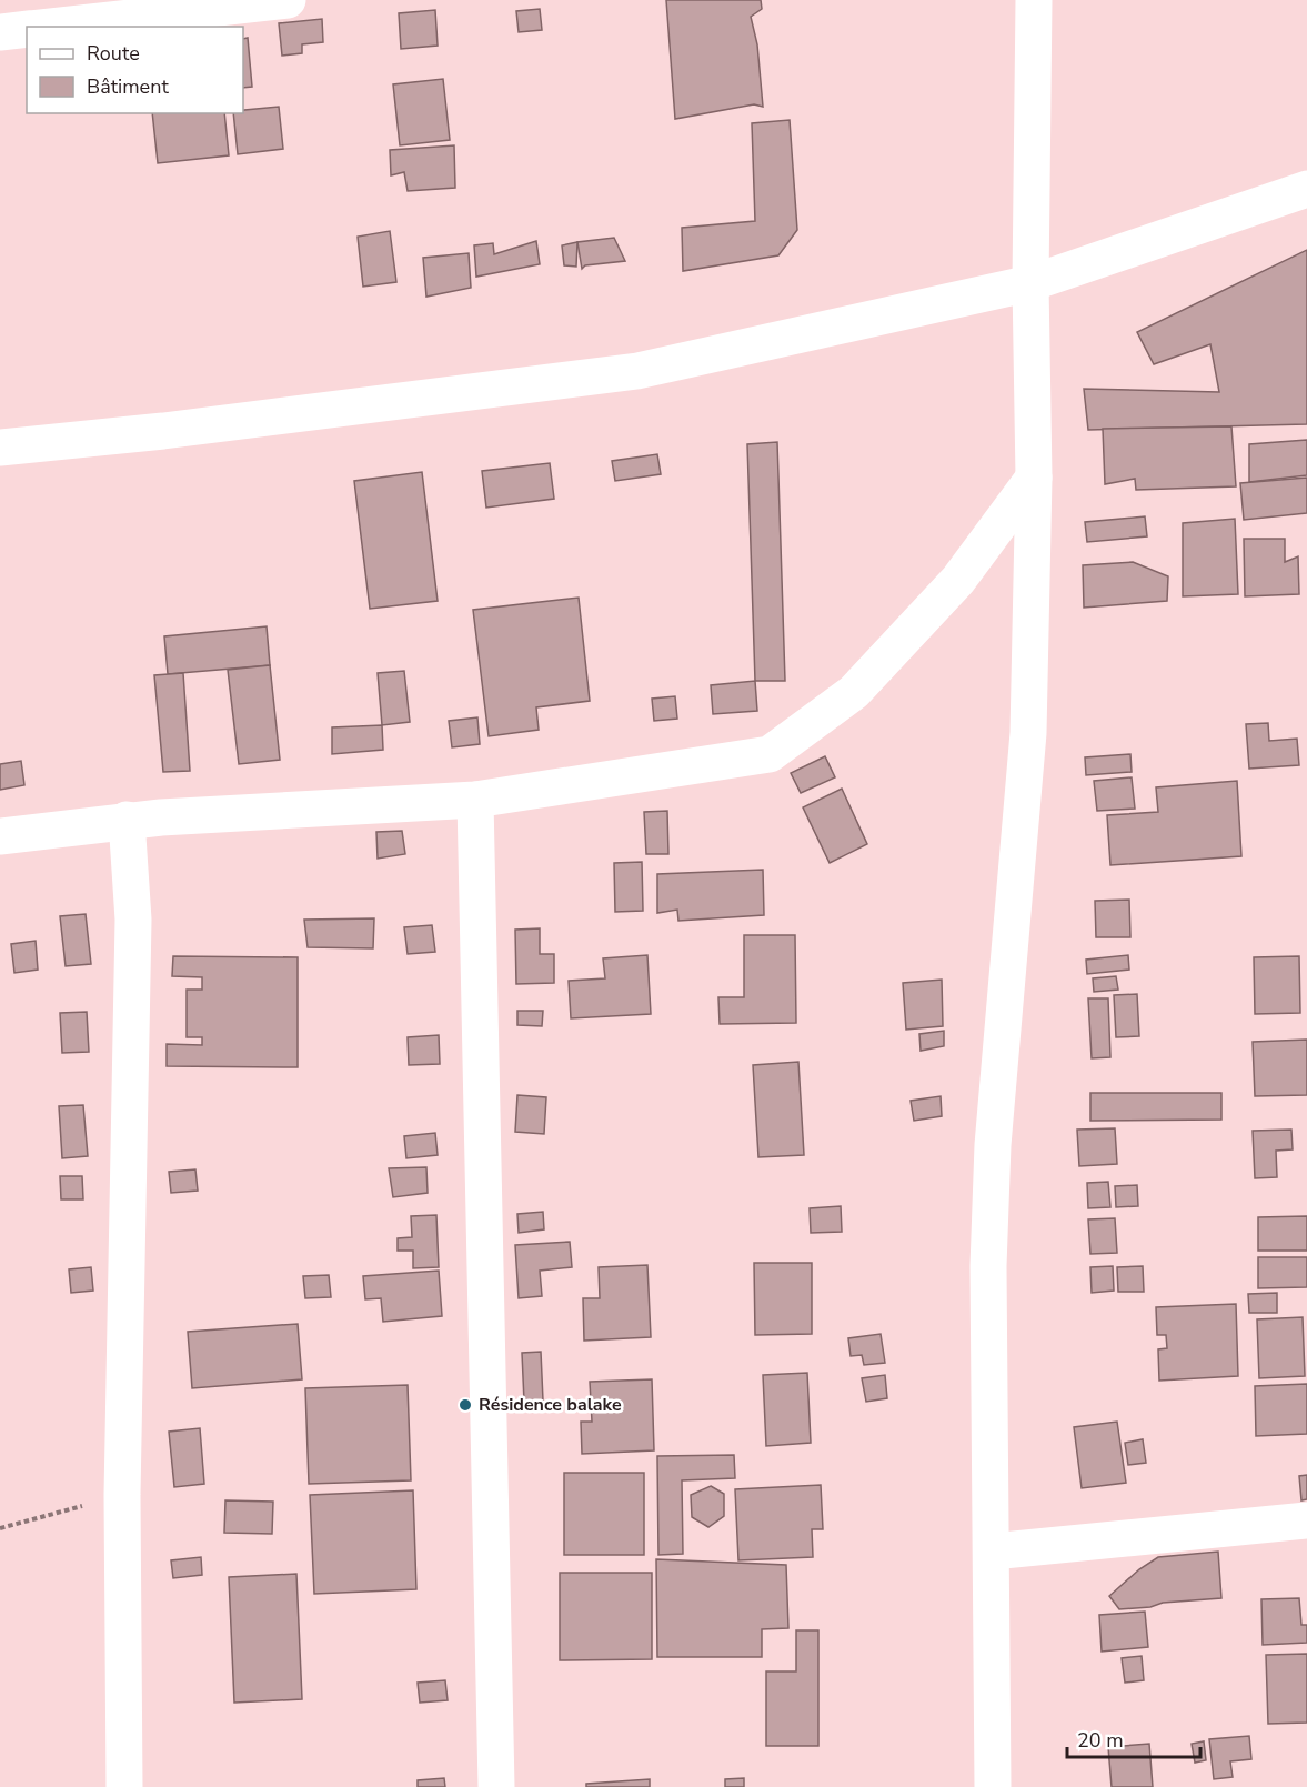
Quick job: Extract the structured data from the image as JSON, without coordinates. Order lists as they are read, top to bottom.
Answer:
{
  "places": ["Résidence balake"],
  "legend": ["Route", "Bâtiment"],
  "scale_bar": "20 m"
}
